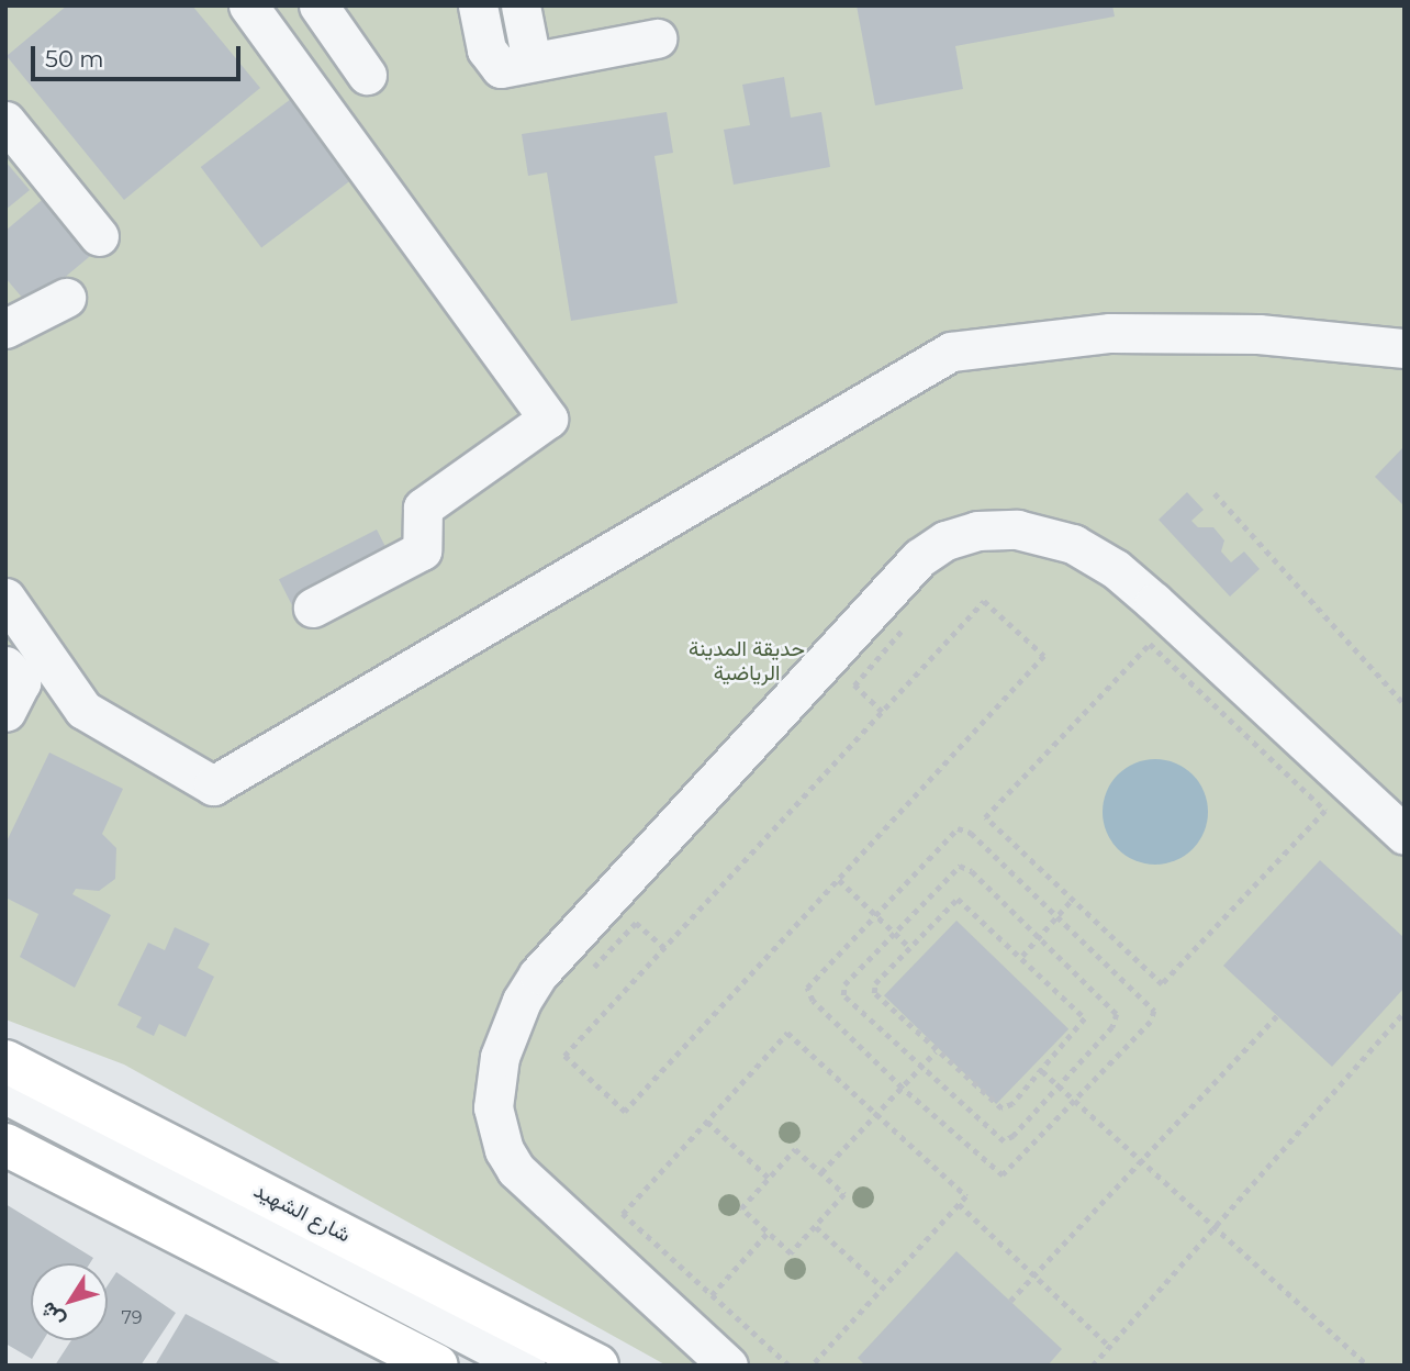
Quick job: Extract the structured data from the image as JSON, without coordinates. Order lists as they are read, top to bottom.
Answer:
{
  "streets": {
    "highway": ["شارع الشهيد"]
  },
  "parks": ["حديقة المدينة الرياضية"],
  "house_numbers": ["79"],
  "scale_bar": "50 m",
  "north": "bottom left"
}
